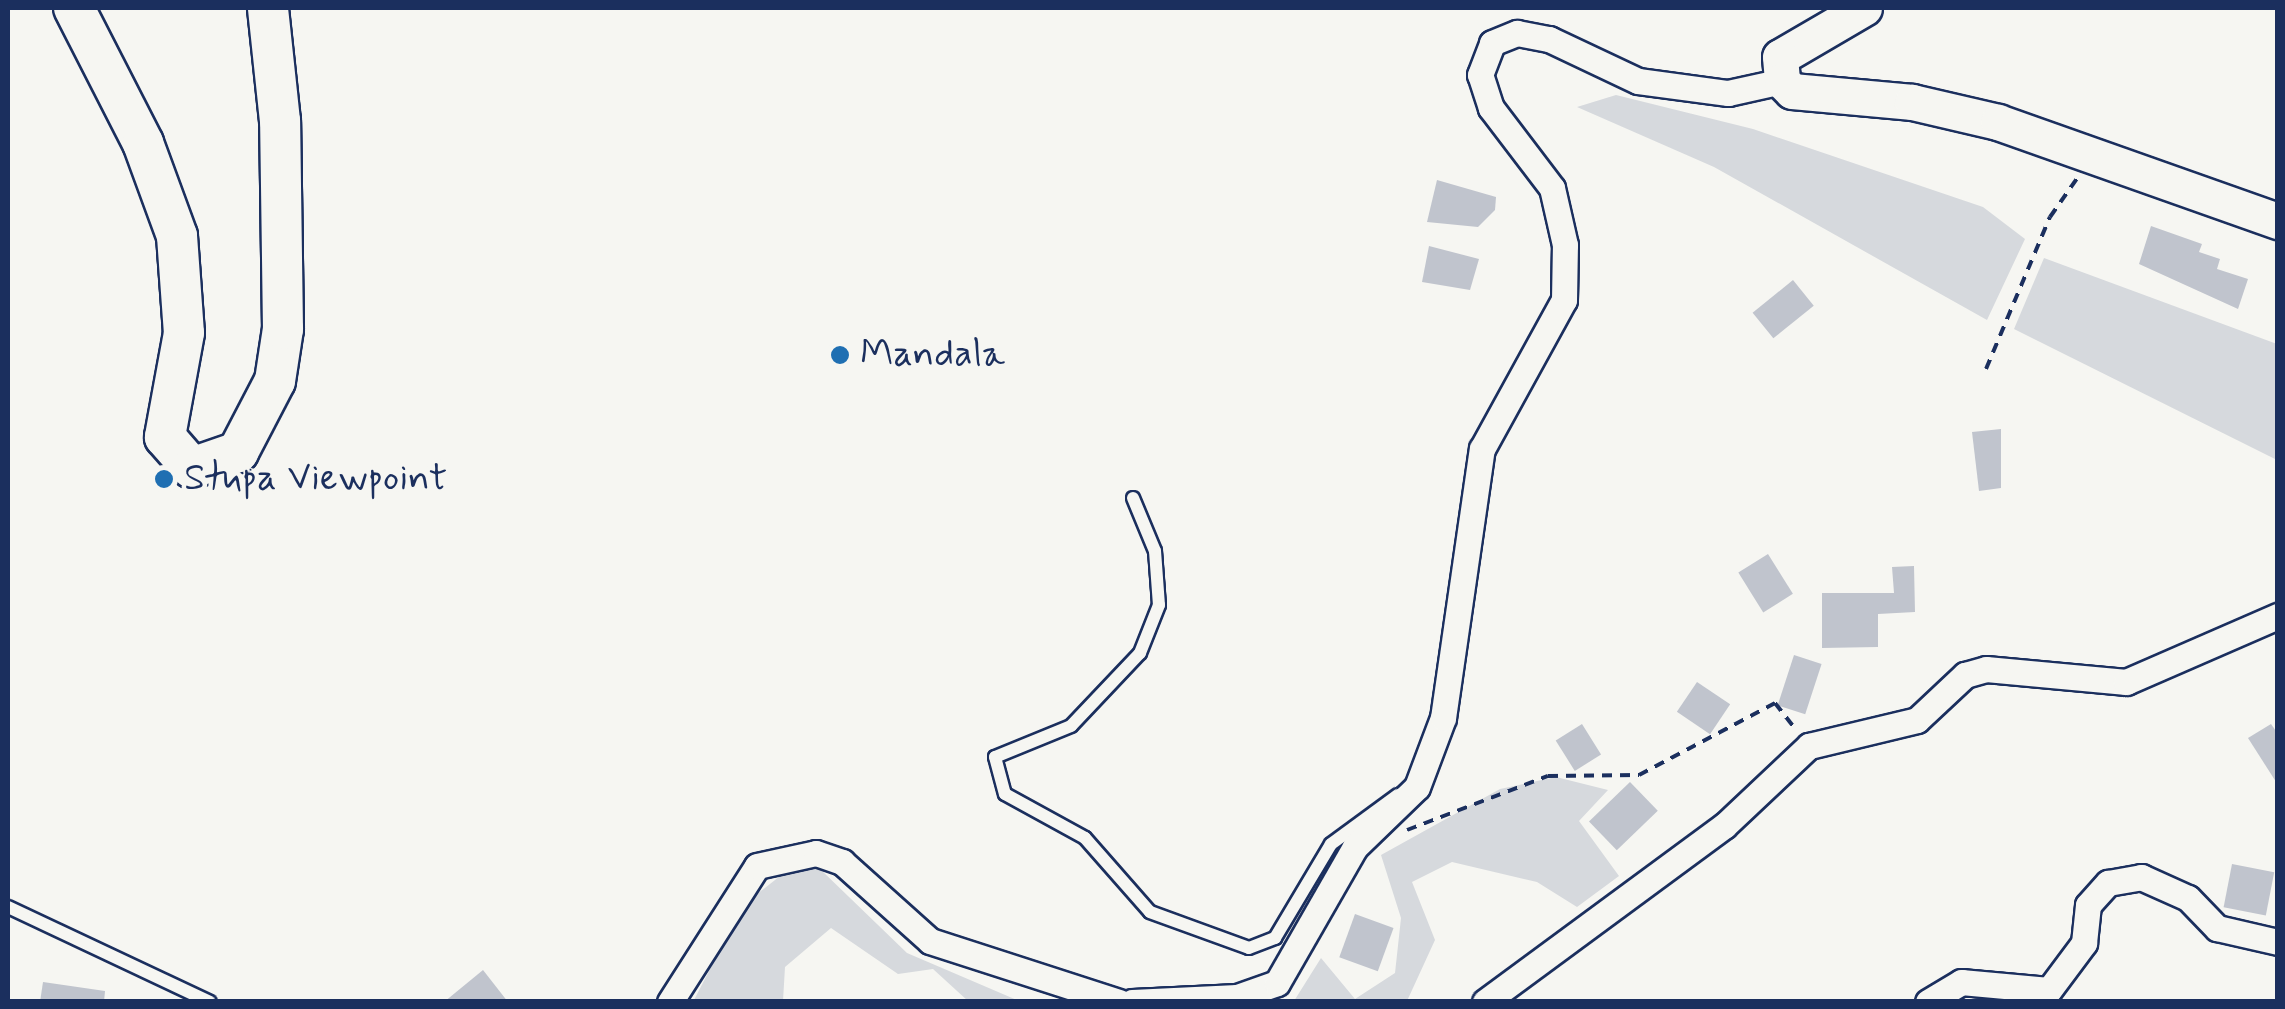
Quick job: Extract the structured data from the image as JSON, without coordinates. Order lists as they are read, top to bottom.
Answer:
{
  "places": ["Mandala", "Stupa Viewpoint"]
}
